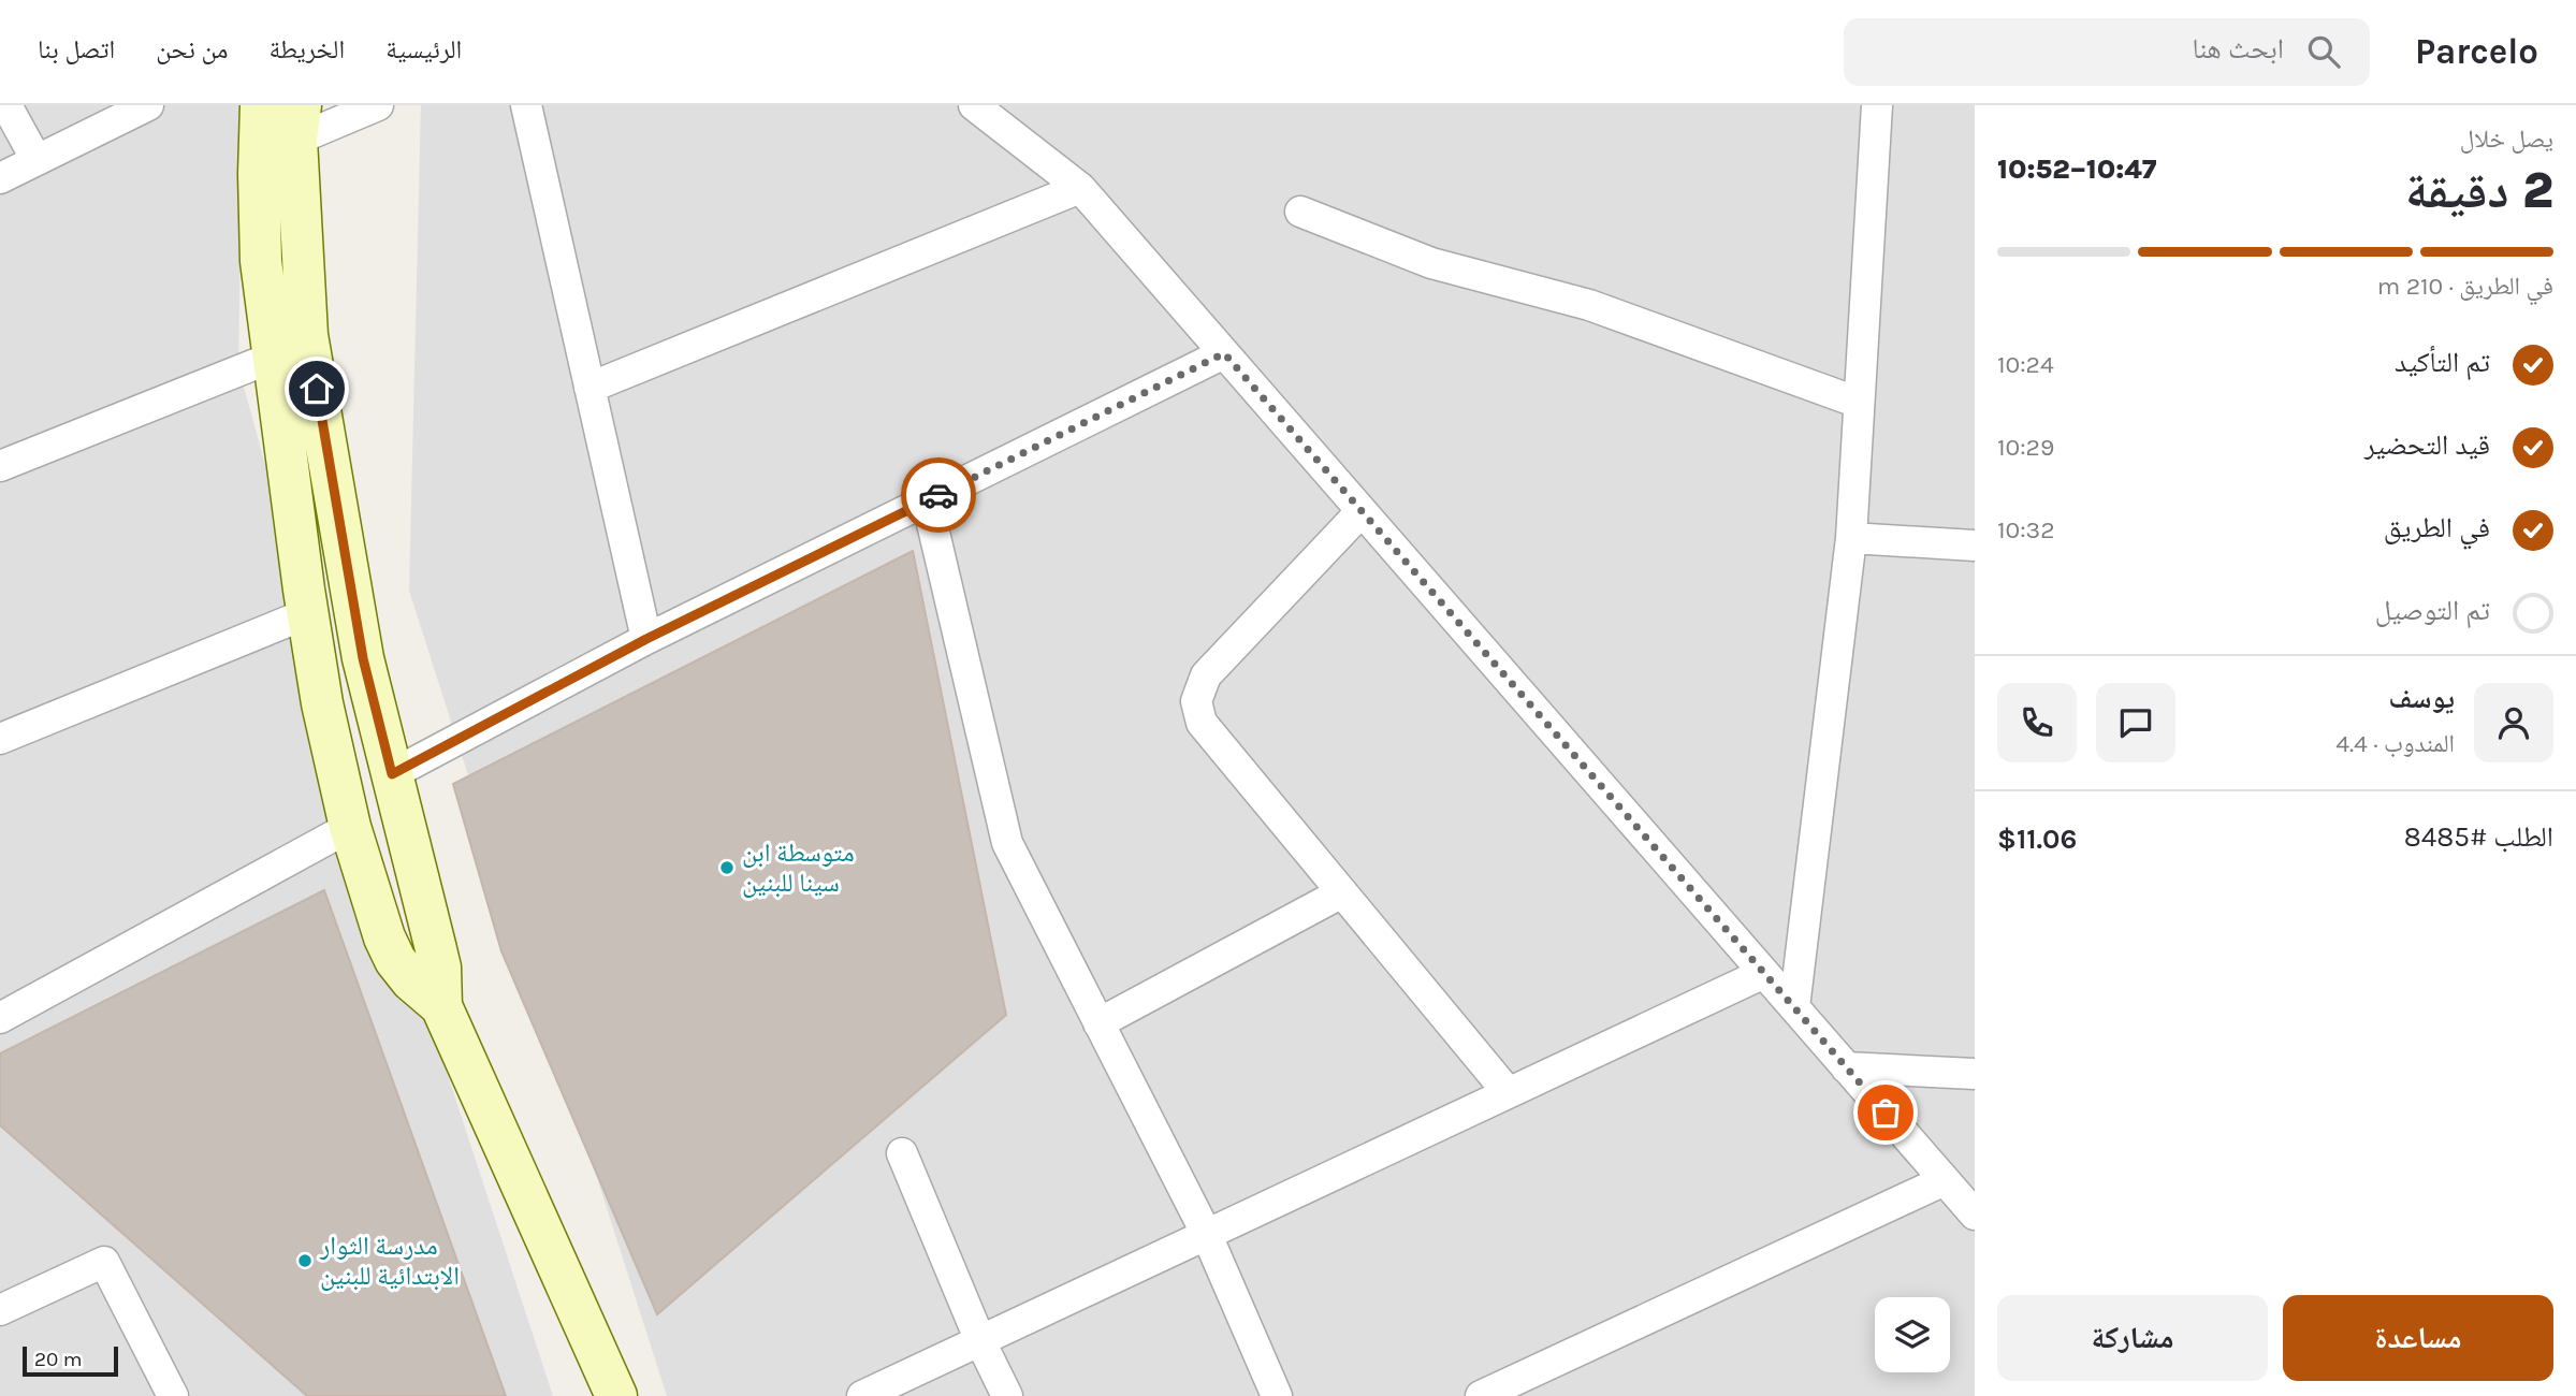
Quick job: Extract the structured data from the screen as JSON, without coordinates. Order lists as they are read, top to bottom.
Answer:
{
  "places": ["متوسطة ابن سينا للبنين", "مدرسة الثوار الابتدائية للبنين"],
  "scale_bar": "20 m",
  "page": {
    "header": "Parcelo",
    "search": "ابحث هنا",
    "nav": [
      "الرئيسية",
      "الخريطة",
      "من نحن",
      "اتصل بنا"
    ],
    "heading": ["2 دقيقة", "يصل خلال", "10:47–10:52"],
    "panel": [
      "يوسف",
      "المندوب · 4.4",
      "الطلب #8485",
      "$11.06"
    ],
    "bar": "في الطريق · 210 m",
    "list": [
      ["تم التأكيد", "10:24"],
      ["قيد التحضير", "10:29"],
      ["في الطريق", "10:32"],
      "تم التوصيل"
    ],
    "buttons": ["مساعدة", "مشاركة"],
    "scale": "20 m"
  }
}
